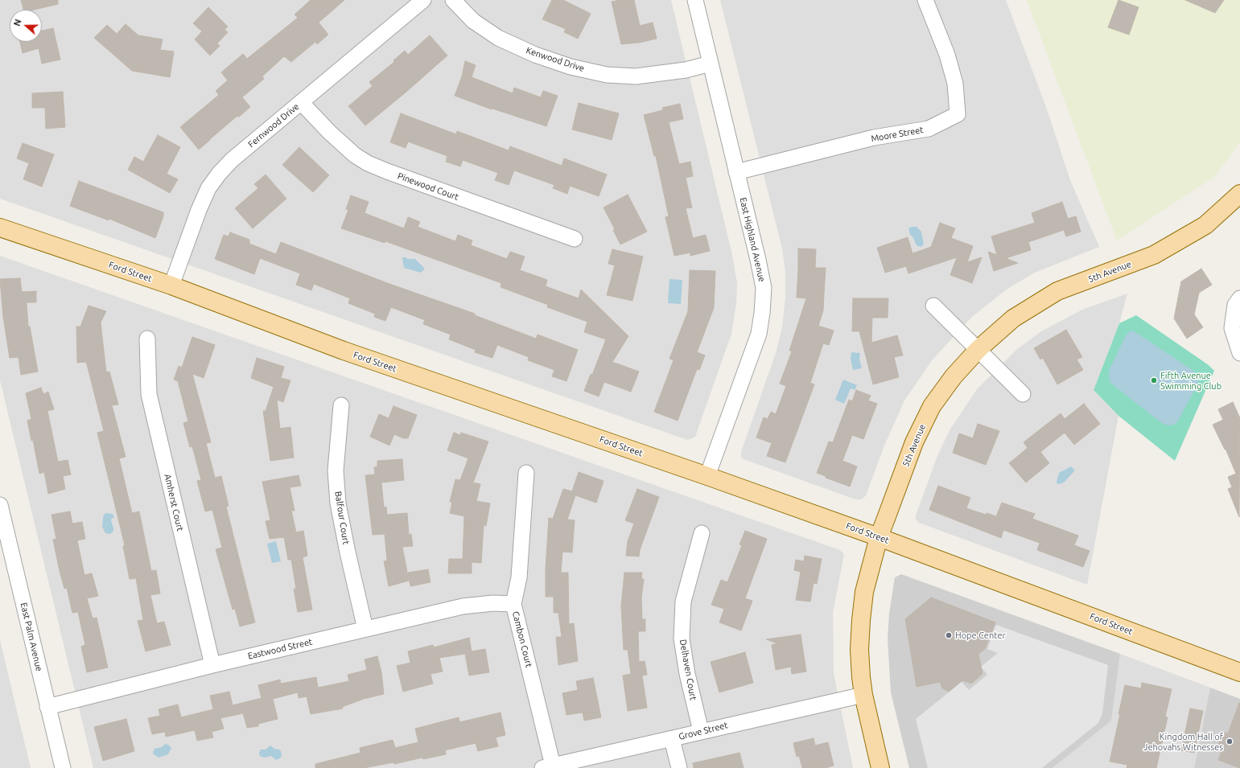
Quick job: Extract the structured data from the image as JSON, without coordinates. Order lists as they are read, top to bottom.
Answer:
{
  "streets": {
    "main road": ["Ford Street", "5th Avenue"],
    "street": [
      "Kenwood Drive",
      "Fernwood Drive",
      "Moore Street",
      "Pinewood Court",
      "East Highland Avenue",
      "Amherst Court",
      "Balfour Court",
      "East Palm Avenue",
      "Cambon Court",
      "Eastwood Street",
      "Delhaven Court",
      "Grove Street"
    ]
  },
  "crossings": [
    ["Kenwood Drive", "East Highland Avenue"],
    ["Fernwood Drive", "Pinewood Court"],
    ["Fernwood Drive", "Ford Street"],
    ["Moore Street", "East Highland Avenue"],
    ["East Highland Avenue", "Ford Street"],
    ["Ford Street", "5th Avenue"],
    ["Amherst Court", "Eastwood Street"],
    ["Balfour Court", "Eastwood Street"],
    ["East Palm Avenue", "Eastwood Street"],
    ["Cambon Court", "Eastwood Street"],
    ["Cambon Court", "Grove Street"],
    ["Delhaven Court", "Grove Street"]
  ],
  "places": ["Fifth Avenue Swimming Club", "Hope Center", "Kingdom Hall of Jehovahs Witnesses"],
  "north": "left"
}
